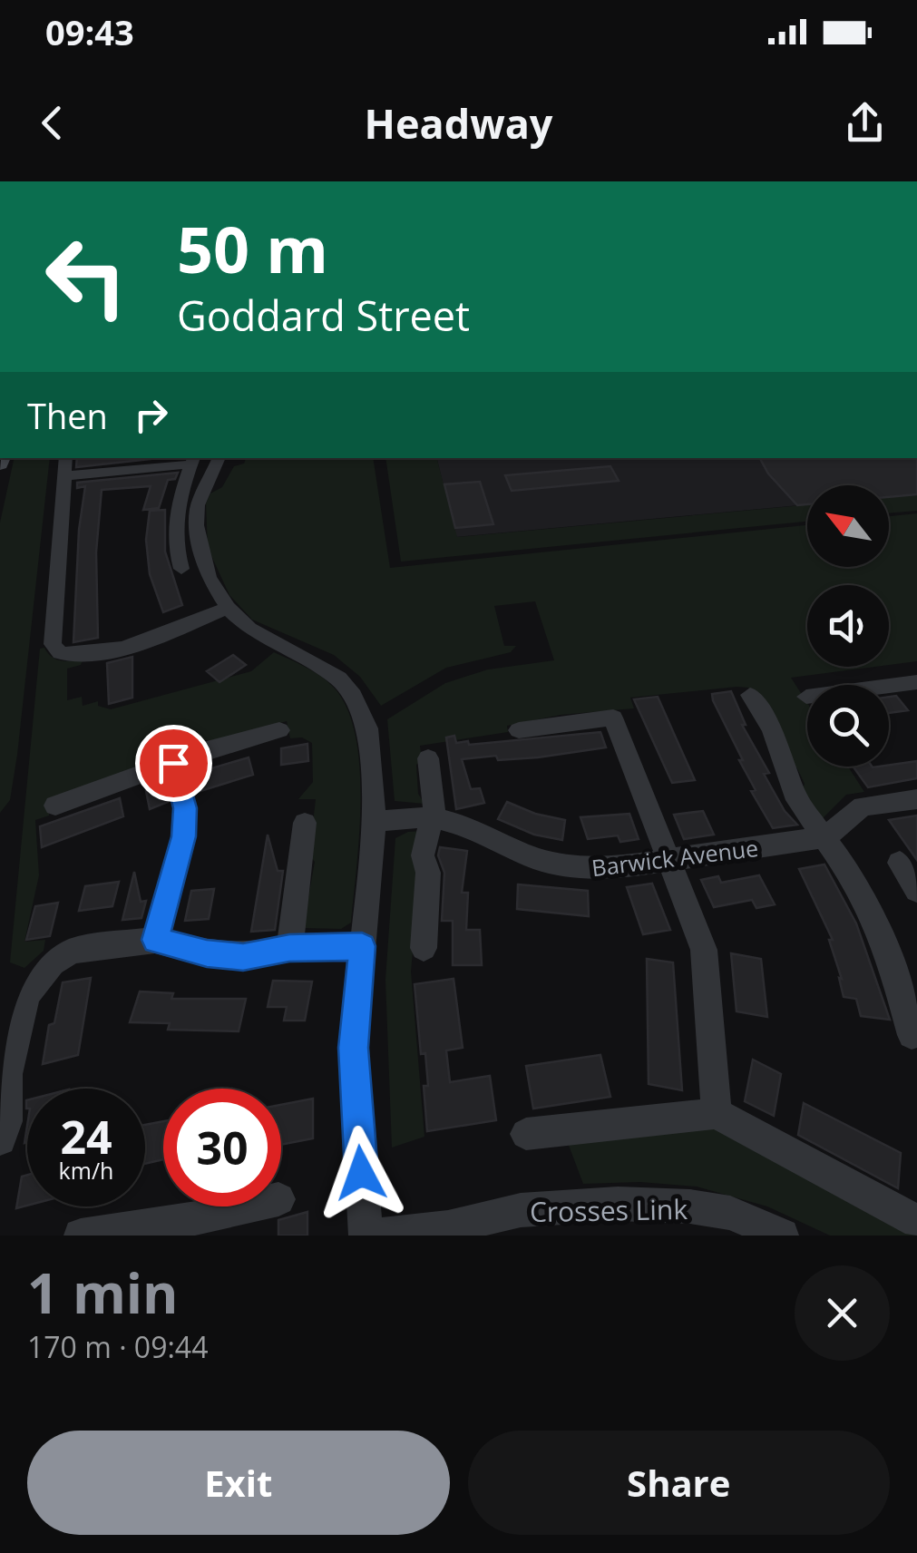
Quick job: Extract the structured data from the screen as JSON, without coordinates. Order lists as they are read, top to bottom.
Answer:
{
  "streets": {
    "street": ["Barwick Avenue", "Crosses Link"]
  },
  "north": "top left",
  "page": {
    "status": "09:43",
    "header": "Headway",
    "turn": ["50 m", "Goddard Street"],
    "then": "Then",
    "speed": "24 km/h",
    "limit": "30",
    "heading": ["1 min", "170 m · 09:44"],
    "buttons": ["Exit", "Share"]
  }
}
